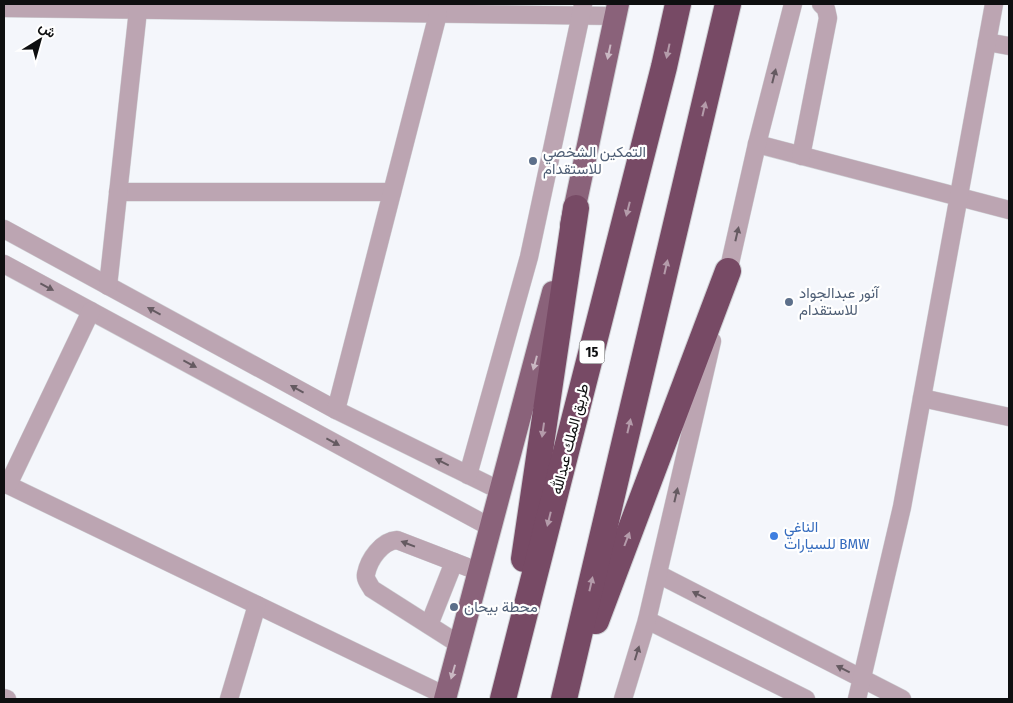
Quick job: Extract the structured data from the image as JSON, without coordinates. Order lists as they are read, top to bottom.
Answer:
{
  "streets": {
    "highway": ["15", "طريق الملك عبدالله"]
  },
  "places": [
    "التمكين الشخصي للاستقدام",
    "آنور عبدالجواد للاستقدام",
    "الناغي للسيارات BMW",
    "محطة بيحان"
  ],
  "north": "top right"
}
